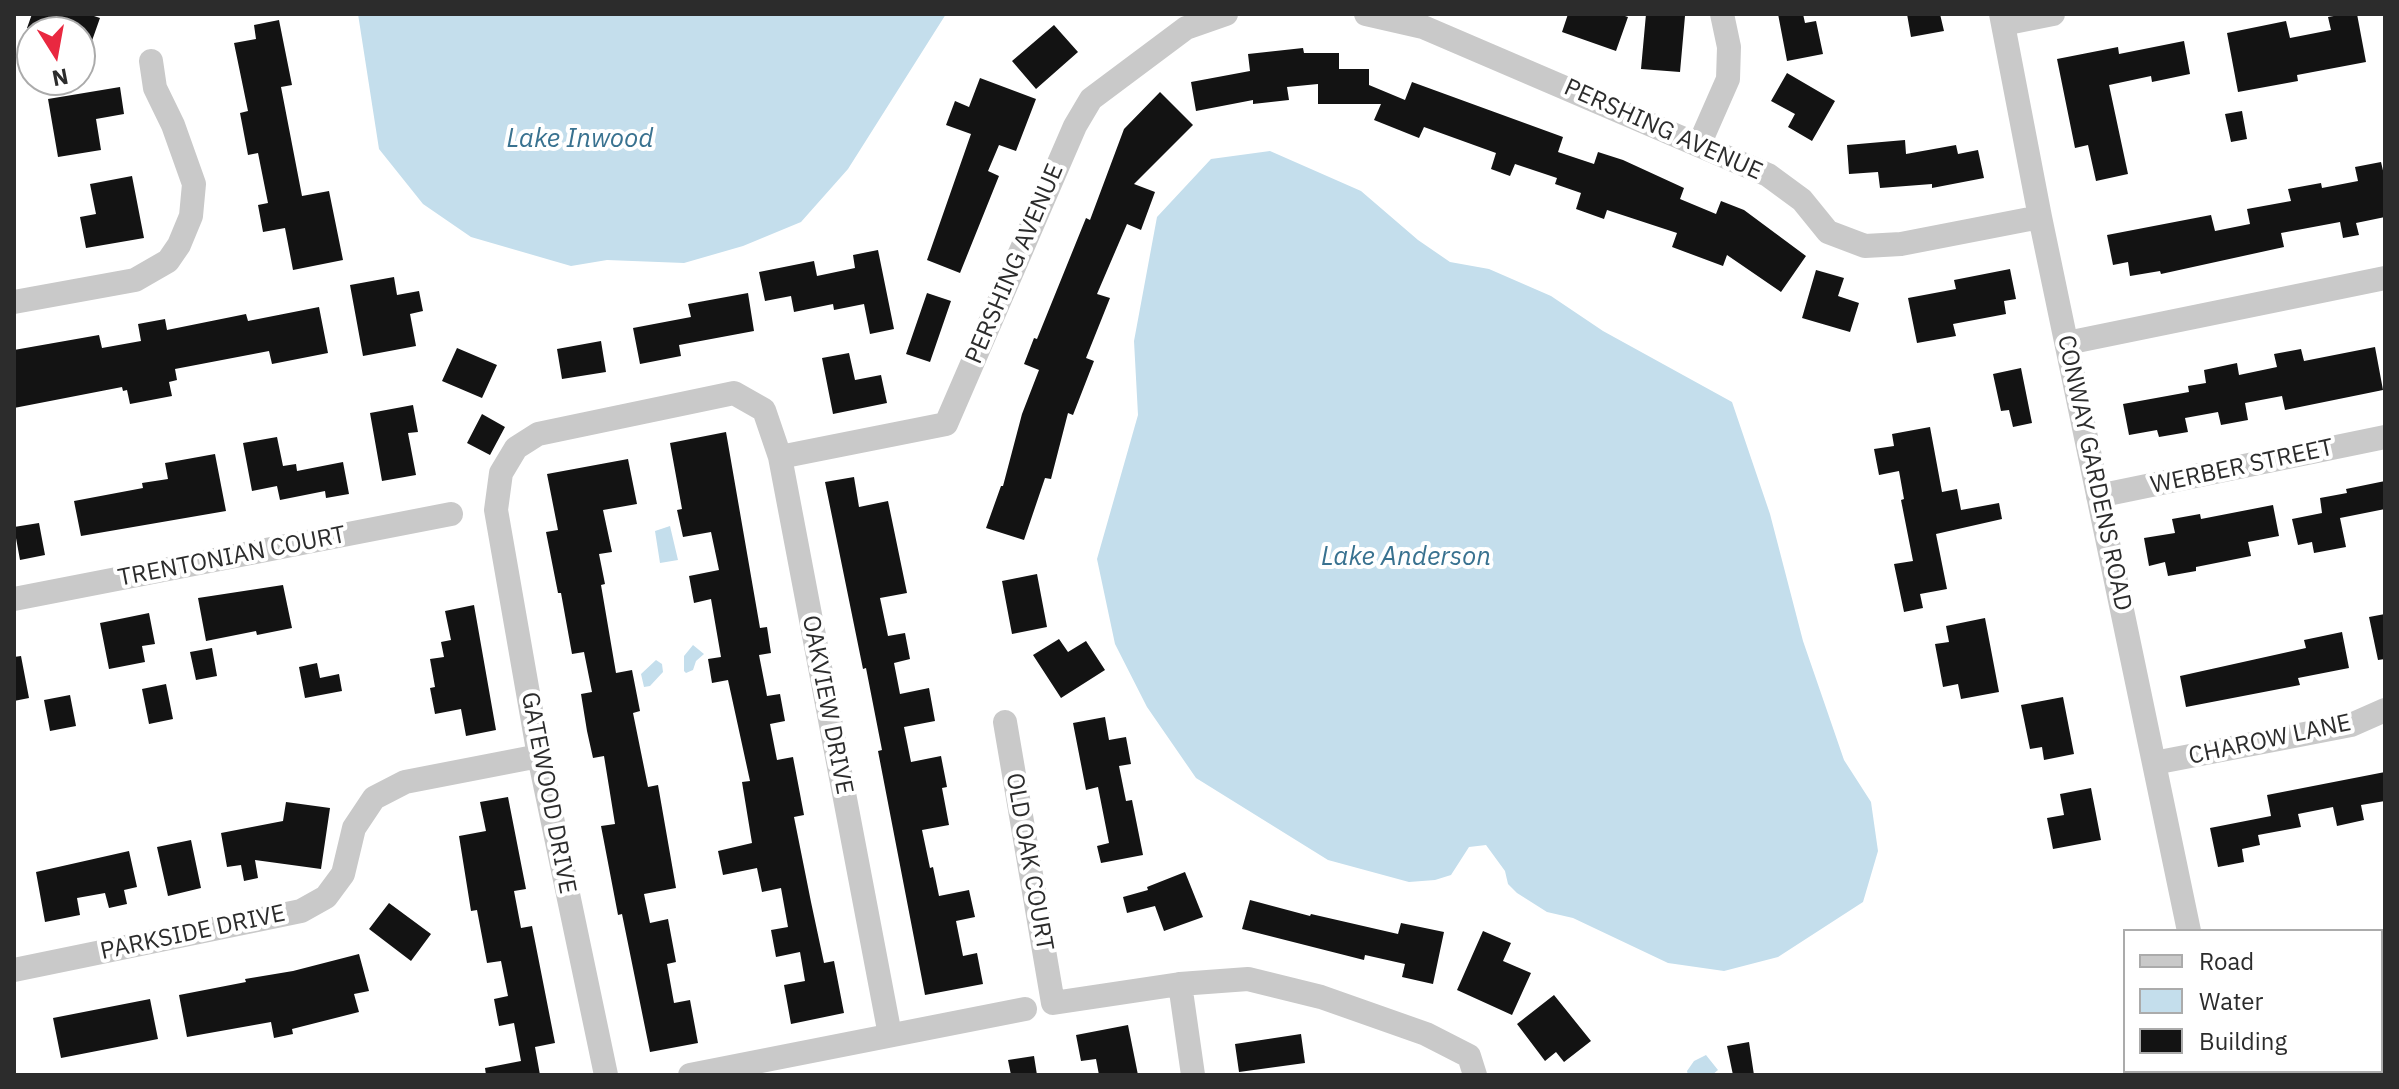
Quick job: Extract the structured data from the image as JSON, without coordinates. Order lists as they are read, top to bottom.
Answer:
{
  "streets": {
    "street": [
      "PERSHING AVENUE",
      "WERBER STREET",
      "CONWAY GARDENS ROAD",
      "TRENTONIAN COURT",
      "OAKVIEW DRIVE",
      "CHAROW LANE",
      "GATEWOOD DRIVE",
      "OLD OAK COURT",
      "PARKSIDE DRIVE"
    ]
  },
  "crossings": [
    ["PERSHING AVENUE", "CONWAY GARDENS ROAD"],
    ["PERSHING AVENUE", "OAKVIEW DRIVE"],
    ["WERBER STREET", "CONWAY GARDENS ROAD"],
    ["CONWAY GARDENS ROAD", "CHAROW LANE"],
    ["OAKVIEW DRIVE", "GATEWOOD DRIVE"],
    ["GATEWOOD DRIVE", "PARKSIDE DRIVE"]
  ],
  "water": ["Lake Inwood", "Lake Anderson"],
  "legend": ["Road", "Water", "Building"],
  "north": "bottom"
}
